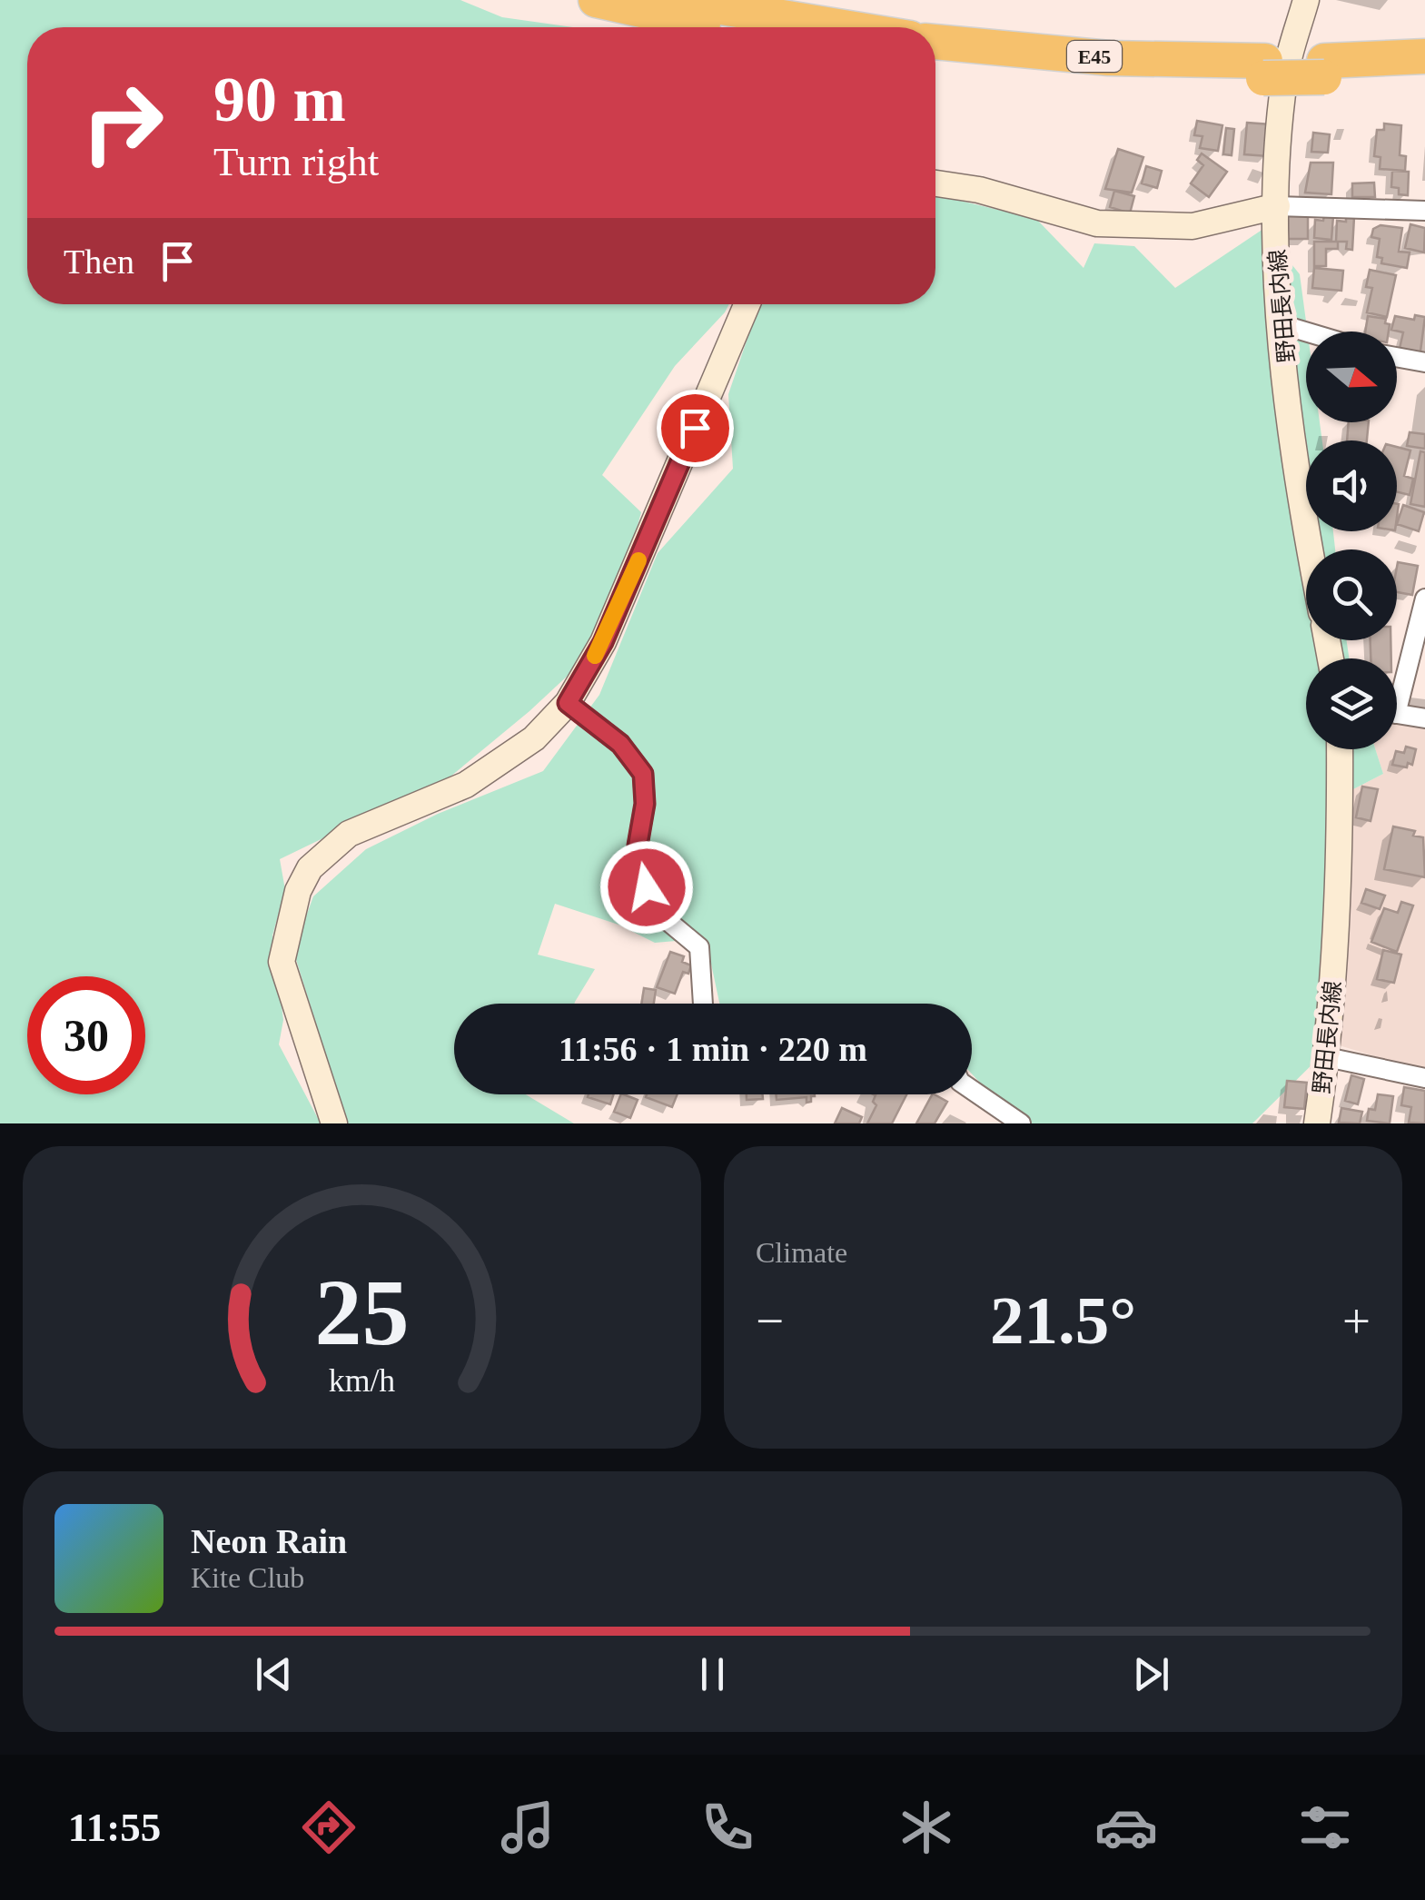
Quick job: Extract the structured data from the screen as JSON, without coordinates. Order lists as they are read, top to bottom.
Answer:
{
  "streets": {
    "highway": ["E45"],
    "street": ["野田長内線"]
  },
  "north": "right",
  "page": {
    "turn": ["90 m", "Turn right"],
    "then": "Then",
    "limit": "30",
    "trip": "11:56 · 1 min · 220 m",
    "tile": "Climate",
    "heat": ["−", "21.5°", "+"],
    "song": ["Neon Rain", "Kite Club"],
    "tabs": "11:55",
    "gauge": ["25", "km/h"]
  }
}
